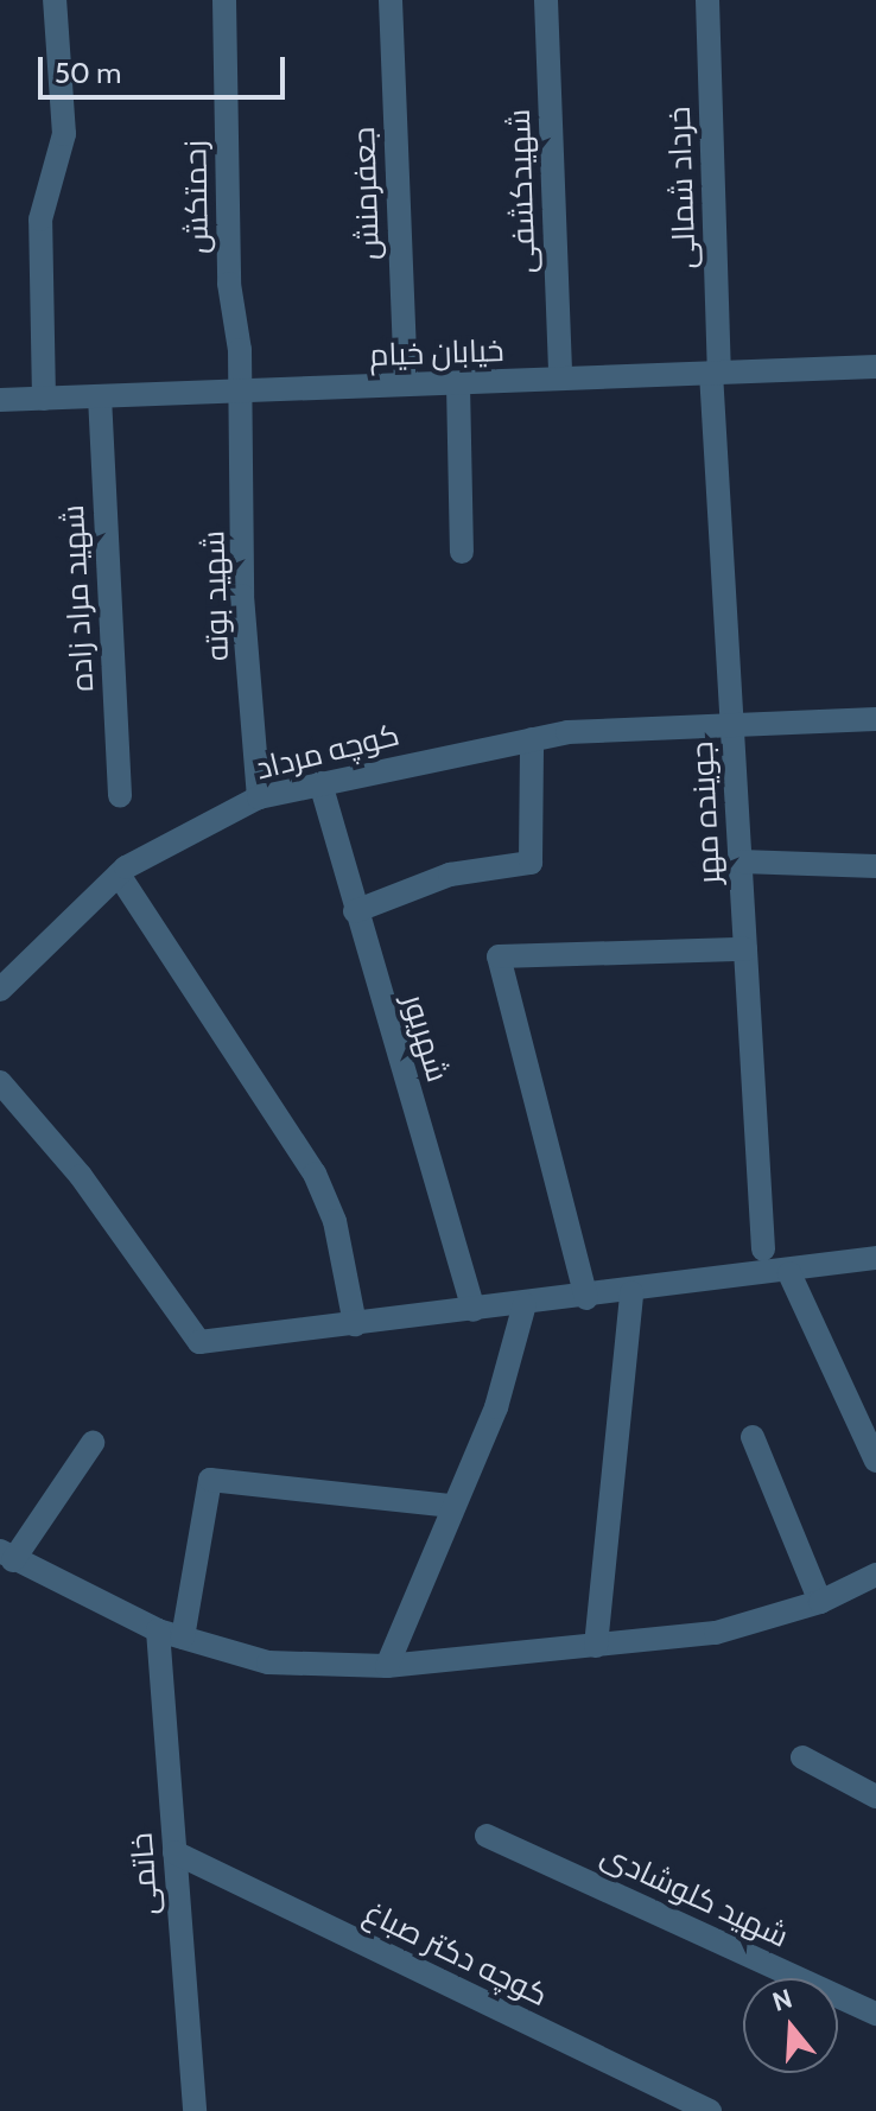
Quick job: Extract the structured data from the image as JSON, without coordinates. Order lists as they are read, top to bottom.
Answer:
{
  "streets": {
    "street": [
      "خرداد شمالی",
      "شهیدکشفی",
      "جعفرمنش",
      "زحمتکش",
      "خیابان خیام",
      "شهید بوته",
      "شهید مراد زاده",
      "کوچه مرداد",
      "جوینده مهر",
      "شهریور",
      "خاتمی",
      "شهید کلوشادی",
      "کوچه دکتر صباغ"
    ]
  },
  "crossings": [
    ["خرداد شمالی", "خیابان خیام"],
    ["خرداد شمالی", "جوینده مهر"],
    ["شهیدکشفی", "خیابان خیام"],
    ["جعفرمنش", "خیابان خیام"],
    ["زحمتکش", "خیابان خیام"],
    ["زحمتکش", "شهید بوته"],
    ["خیابان خیام", "شهید بوته"],
    ["خیابان خیام", "شهید مراد زاده"],
    ["خیابان خیام", "جوینده مهر"],
    ["شهید بوته", "کوچه مرداد"],
    ["کوچه مرداد", "جوینده مهر"],
    ["کوچه مرداد", "شهریور"],
    ["خاتمی", "کوچه دکتر صباغ"]
  ],
  "scale_bar": "50 m",
  "north": "top"
}
